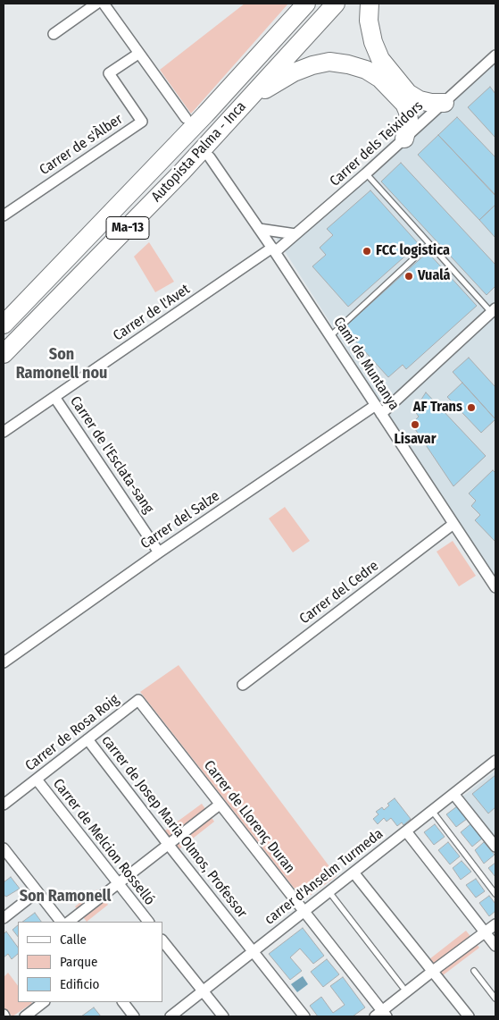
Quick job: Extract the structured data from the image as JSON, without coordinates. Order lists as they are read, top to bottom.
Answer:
{
  "streets": {
    "highway": ["Autopista Palma - Inca", "Ma-13"],
    "street": [
      "Carrer dels Teixidors",
      "Carrer de s'Àlber",
      "Carrer de l'Avet",
      "Camí de Muntanya",
      "Carrer de l'Esclata-sang",
      "Carrer del Salze",
      "Carrer del Cedre",
      "Carrer de Rosa Roig",
      "Carrer de Llorenç Duran",
      "carrer de Josep Maria Olmos, Professor",
      "Carrer de Melcion Rosselló",
      "carrer d'Anselm Turmeda"
    ]
  },
  "crossings": [
    ["Carrer dels Teixidors", "Carrer de l'Avet"],
    ["Carrer dels Teixidors", "Camí de Muntanya"],
    ["Carrer de l'Avet", "Camí de Muntanya"],
    ["Carrer de l'Avet", "Carrer de l'Esclata-sang"],
    ["Camí de Muntanya", "Carrer del Salze"],
    ["Camí de Muntanya", "Carrer del Cedre"],
    ["Carrer de l'Esclata-sang", "Carrer del Salze"],
    ["Carrer de Rosa Roig", "Carrer de Llorenç Duran"],
    ["Carrer de Rosa Roig", "carrer de Josep Maria Olmos, Professor"],
    ["Carrer de Rosa Roig", "Carrer de Melcion Rosselló"],
    ["Carrer de Llorenç Duran", "carrer d'Anselm Turmeda"],
    ["carrer de Josep Maria Olmos, Professor", "carrer d'Anselm Turmeda"]
  ],
  "districts": ["Son Ramonell nou", "Son Ramonell"],
  "places": [
    "FCC logistica",
    "Vualá",
    "AF Trans",
    "Lisavar"
  ],
  "legend": ["Calle", "Parque", "Edificio"]
}
